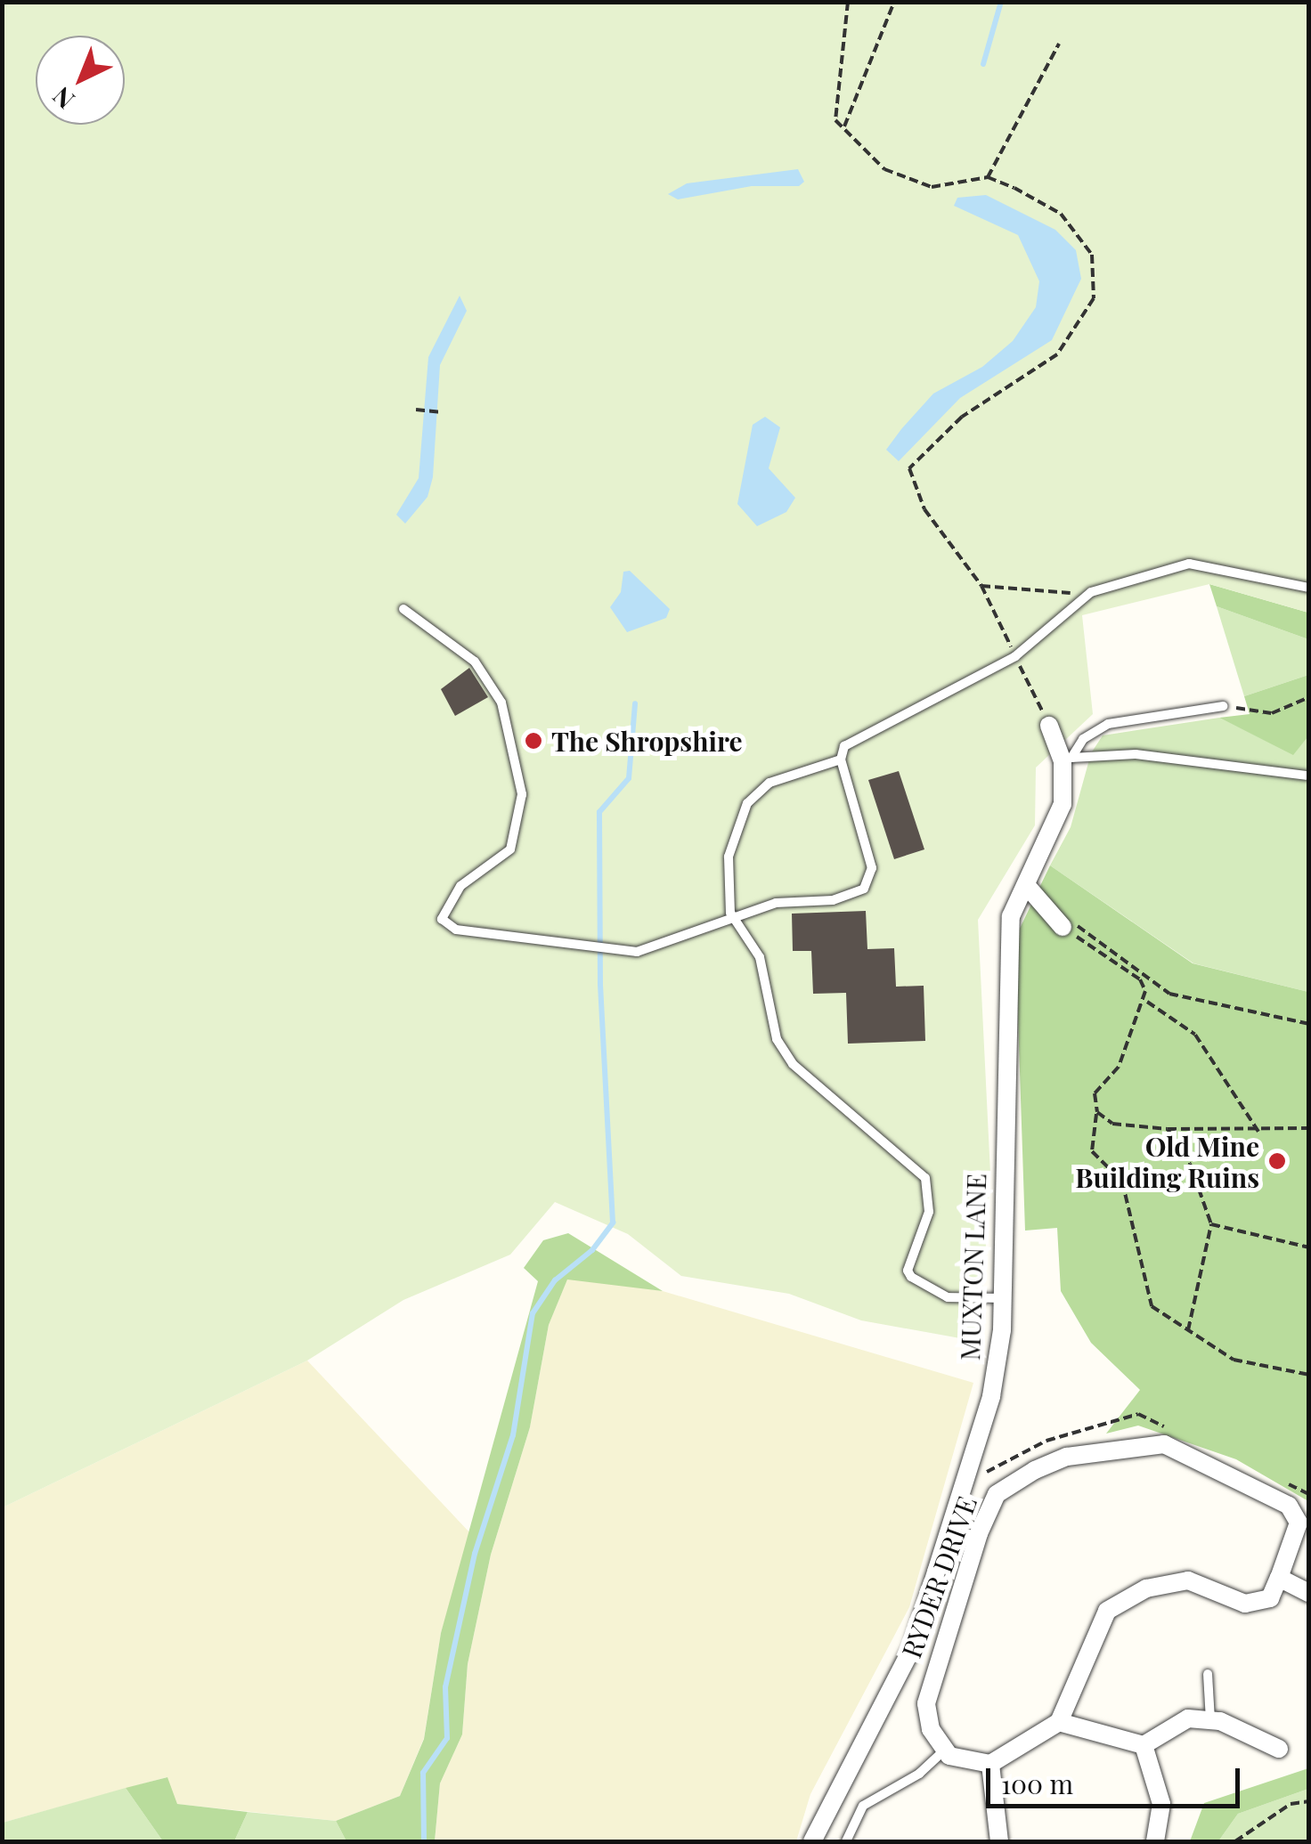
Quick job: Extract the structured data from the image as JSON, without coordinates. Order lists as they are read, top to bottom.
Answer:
{
  "streets": {
    "street": ["MUXTON LANE", "RYDER DRIVE"]
  },
  "places": ["The Shropshire", "Old Mine Building Ruins"],
  "scale_bar": "100 m",
  "north": "bottom left"
}
